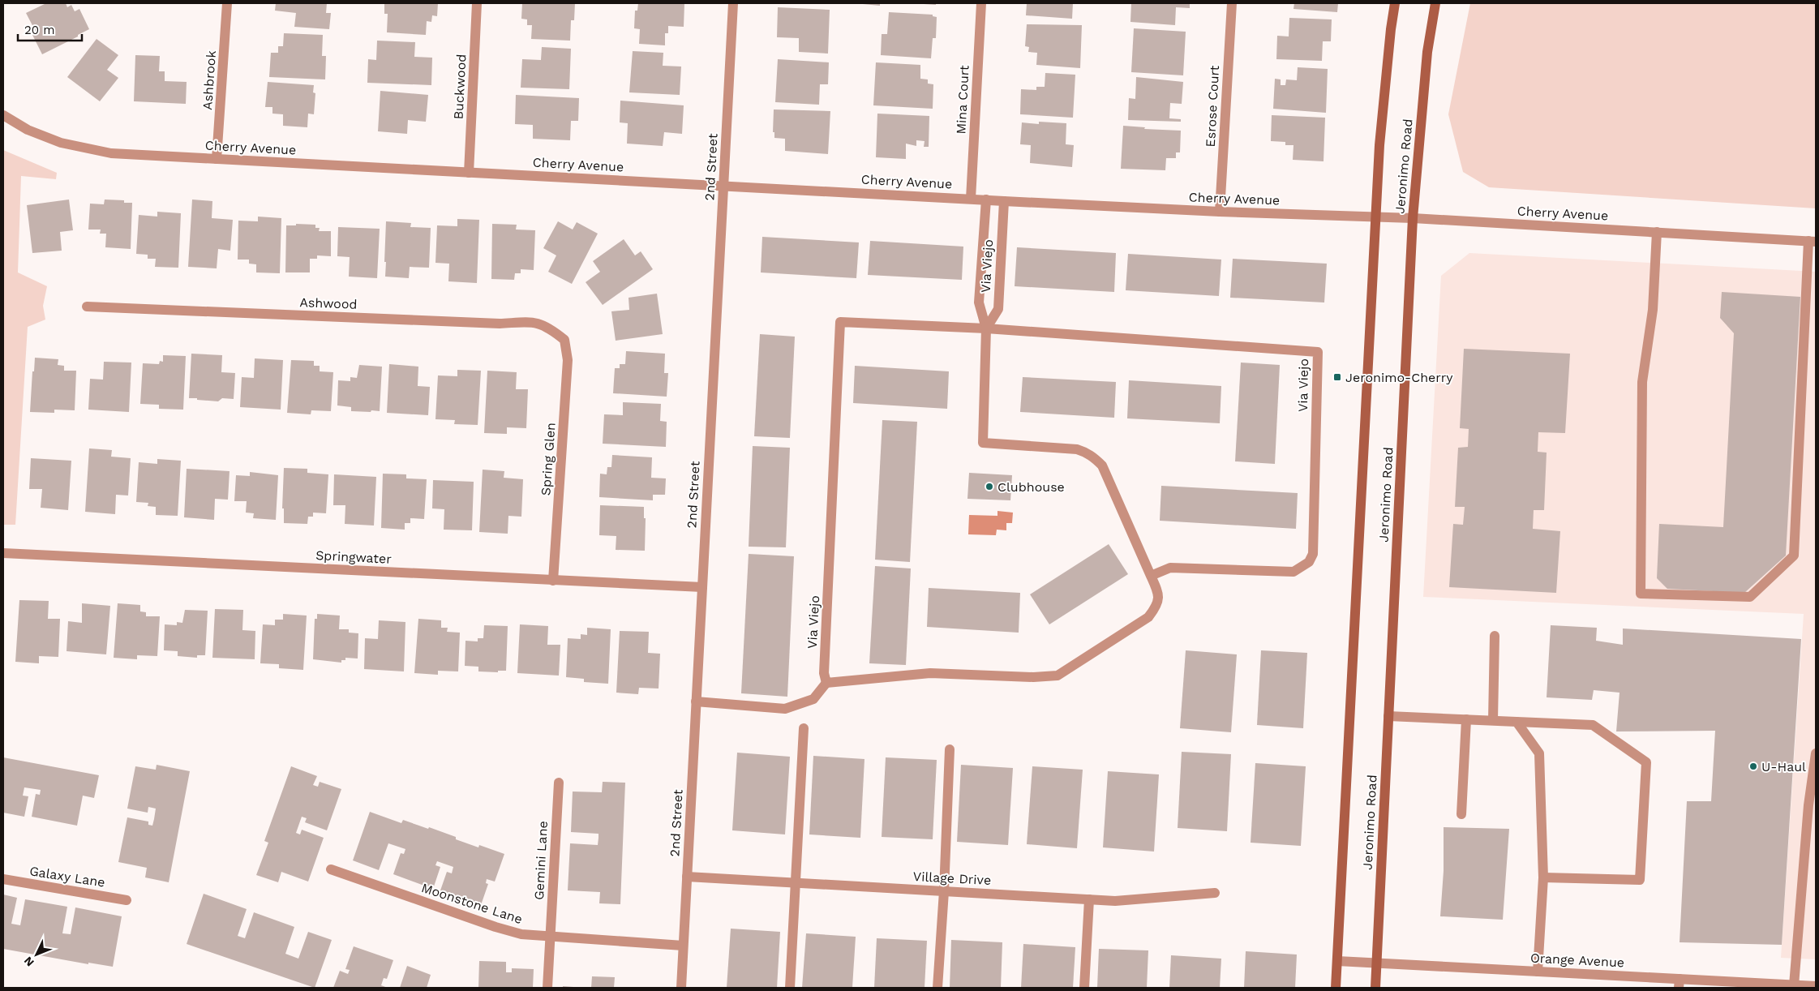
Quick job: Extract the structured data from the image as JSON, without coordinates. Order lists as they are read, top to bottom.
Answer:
{
  "streets": {
    "main road": ["Jeronimo Road"],
    "street": [
      "Ashbrook",
      "Buckwood",
      "Mina Court",
      "Esrose Court",
      "Cherry Avenue",
      "2nd Street",
      "Via Viejo",
      "Ashwood",
      "Spring Glen",
      "Springwater",
      "Gemini Lane",
      "Galaxy Lane",
      "Village Drive",
      "Moonstone Lane",
      "Orange Avenue"
    ]
  },
  "crossings": [
    ["Ashbrook", "Cherry Avenue"],
    ["Buckwood", "Cherry Avenue"],
    ["Mina Court", "Cherry Avenue"],
    ["Esrose Court", "Cherry Avenue"],
    ["Cherry Avenue", "Jeronimo Road"],
    ["Cherry Avenue", "2nd Street"],
    ["Cherry Avenue", "Via Viejo"],
    ["Jeronimo Road", "Orange Avenue"],
    ["2nd Street", "Springwater"],
    ["2nd Street", "Village Drive"],
    ["2nd Street", "Moonstone Lane"],
    ["Ashwood", "Spring Glen"],
    ["Spring Glen", "Springwater"],
    ["Gemini Lane", "Moonstone Lane"]
  ],
  "places": {
    "transit": ["Jeronimo-Cherry"],
    "other": ["Clubhouse", "U-Haul"]
  },
  "scale_bar": "20 m",
  "north": "bottom left"
}
